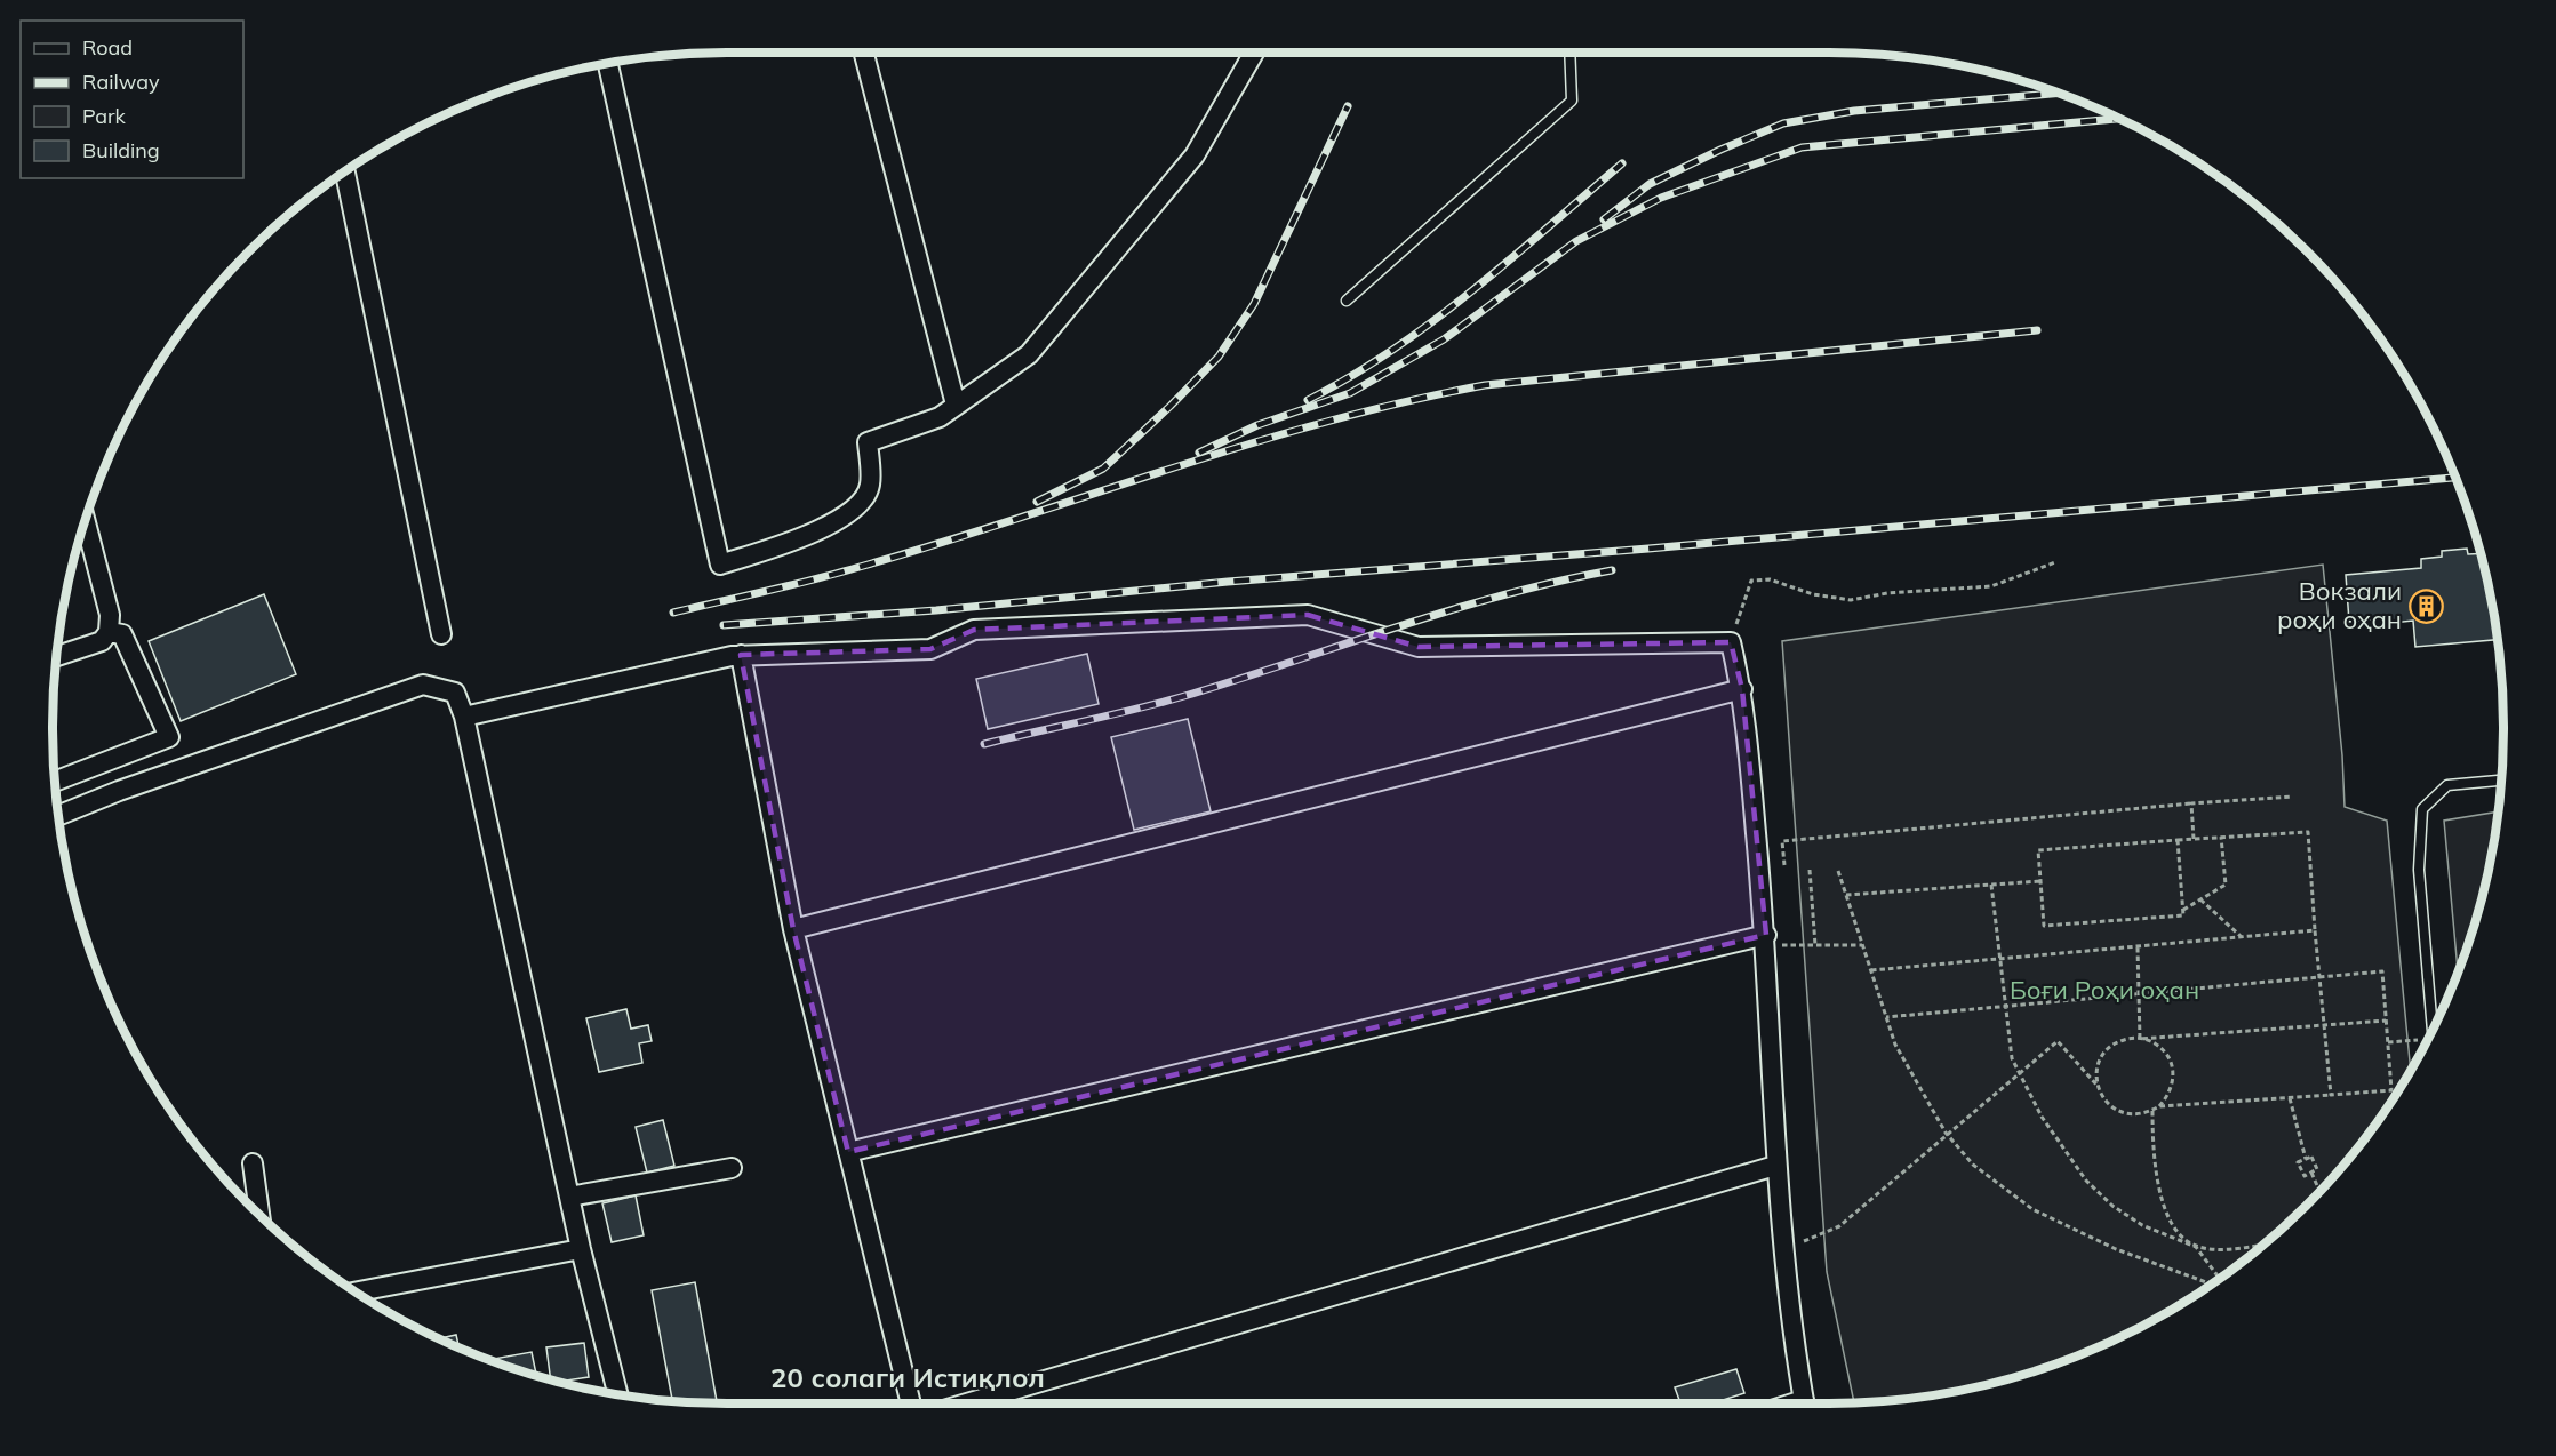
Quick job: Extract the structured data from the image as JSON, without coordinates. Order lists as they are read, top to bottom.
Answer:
{
  "districts": ["20 солаги Истиқлол"],
  "parks": ["Боғи Роҳи оҳан"],
  "places": {
    "building": ["Вокзали роҳи оҳан"]
  },
  "legend": [
    "Road",
    "Railway",
    "Park",
    "Building"
  ]
}
